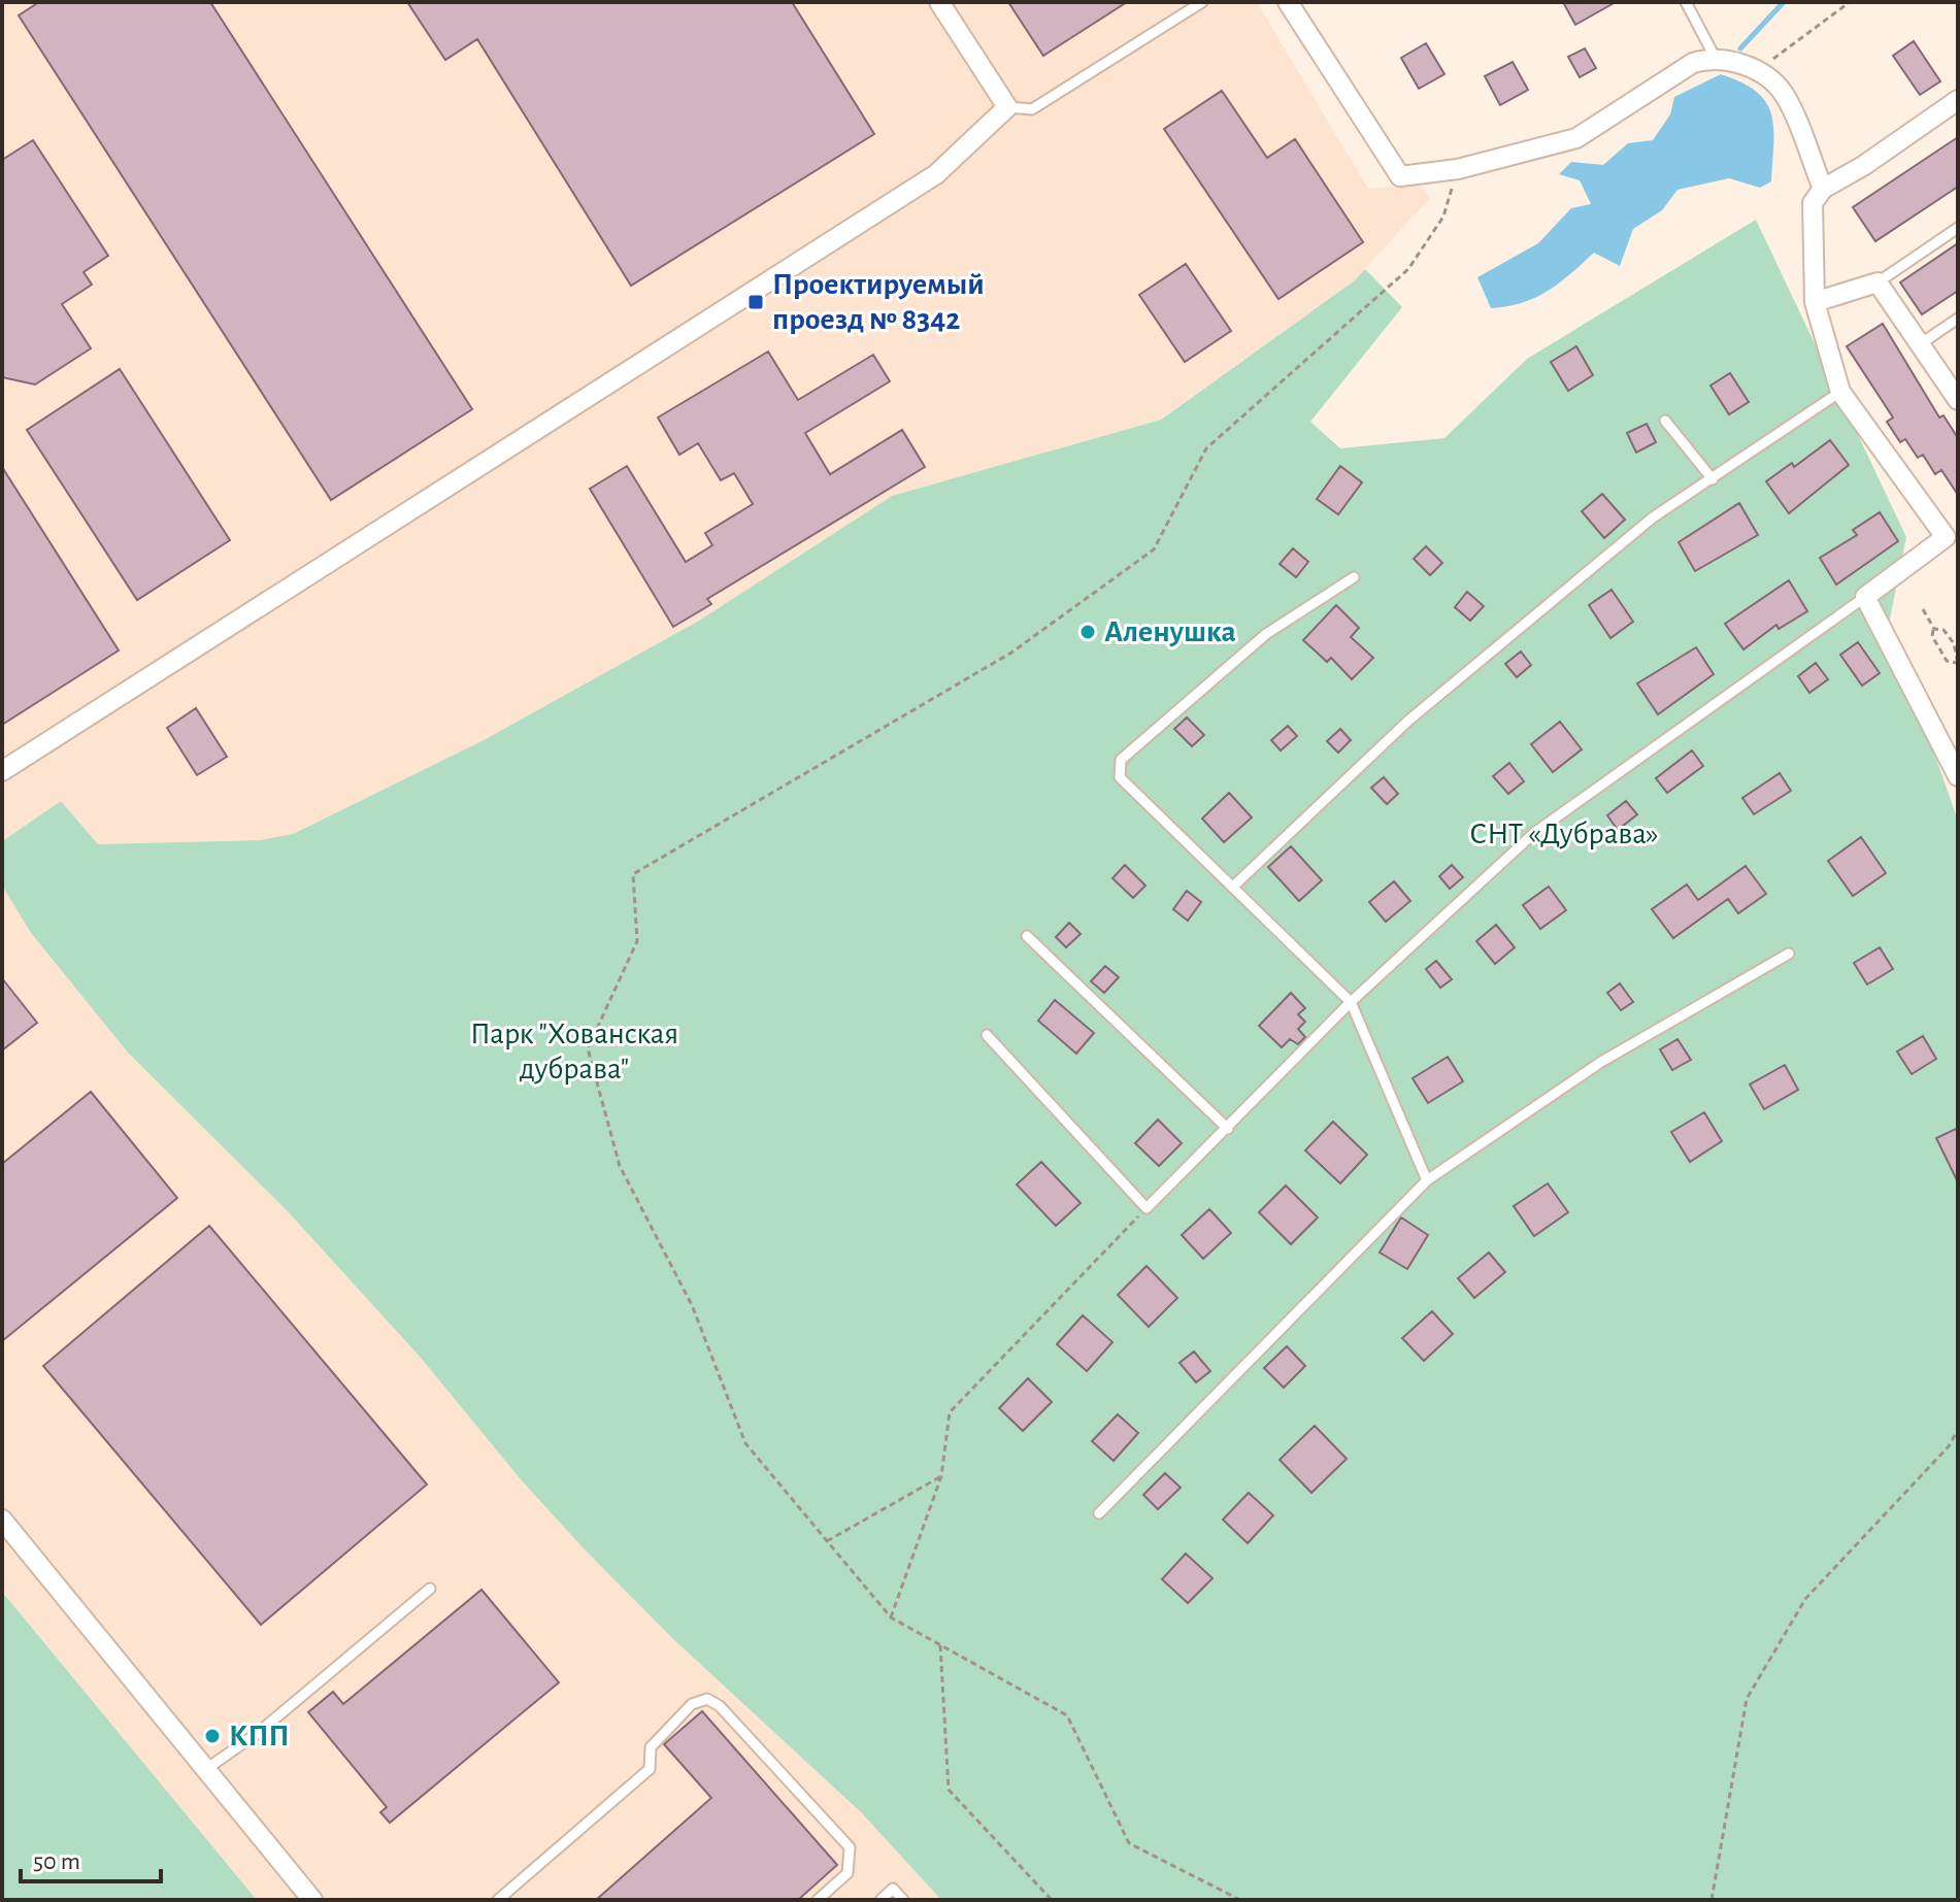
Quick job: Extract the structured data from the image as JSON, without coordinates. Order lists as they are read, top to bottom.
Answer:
{
  "parks": ["СНТ «Дубрава»", "Парк \"Хованская дубрава\""],
  "places": {
    "transit": ["Проектируемый проезд № 8342"],
    "other": ["Аленушка", "КПП"]
  },
  "scale_bar": "50 m"
}
